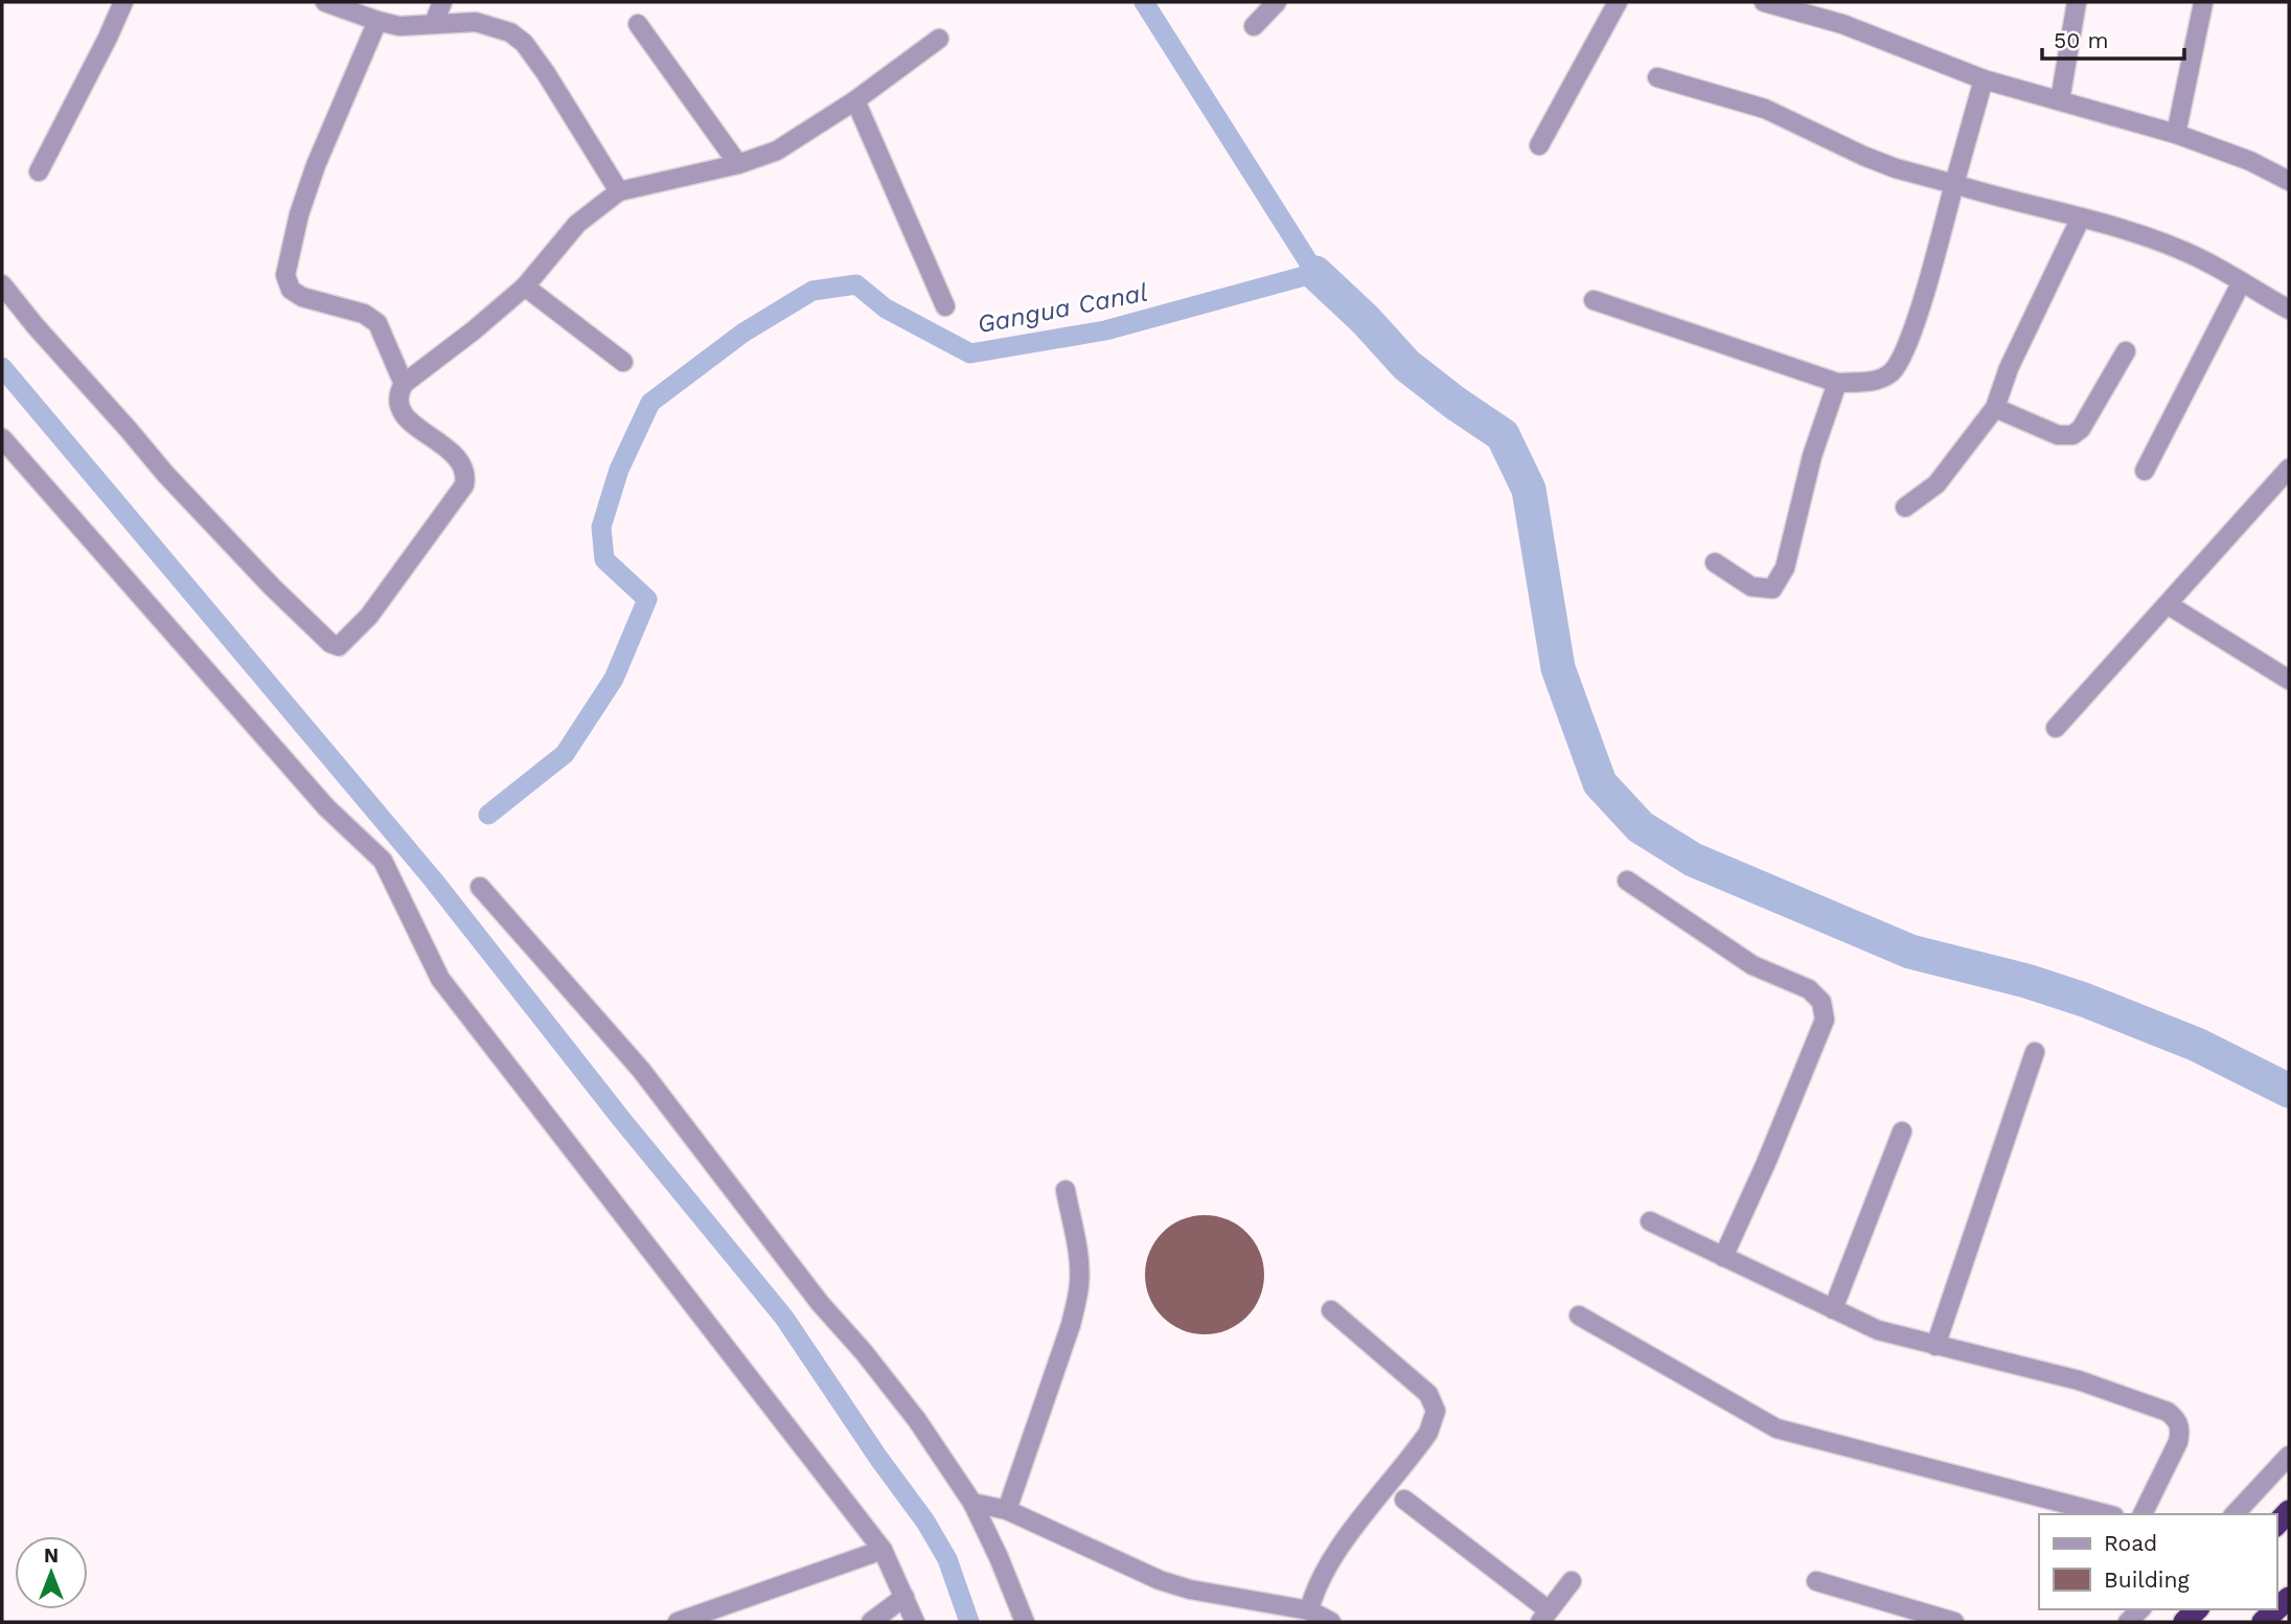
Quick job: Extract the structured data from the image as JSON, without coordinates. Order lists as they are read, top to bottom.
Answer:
{
  "water": ["Gangua Canal"],
  "legend": ["Road", "Building"],
  "scale_bar": "50 m",
  "north": "top"
}
